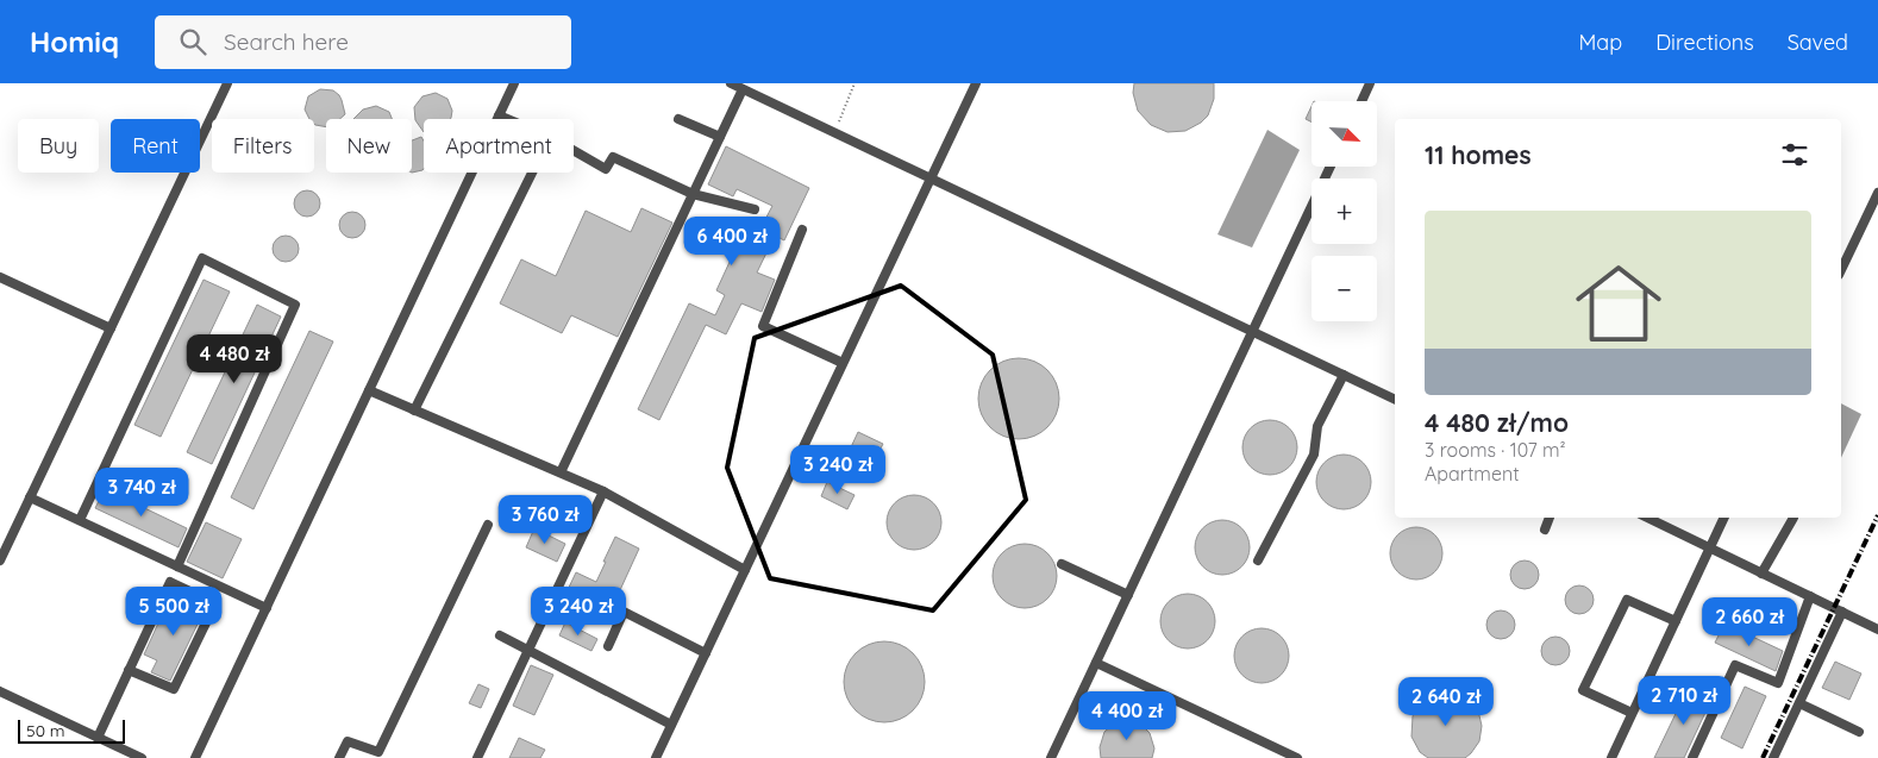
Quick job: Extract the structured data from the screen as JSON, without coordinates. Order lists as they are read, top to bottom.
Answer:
{
  "scale_bar": "50 m",
  "north": "bottom right",
  "page": {
    "header": "Homiq",
    "search": "Search here",
    "nav": ["Map", "Directions", "Saved"],
    "map_buttons": ["+", "−"],
    "chip": [
      "Buy",
      "Rent",
      "Filters",
      "New",
      "Apartment"
    ],
    "heading": "11 homes",
    "list": [
      {
        "name": "4 480 zł/mo",
        "note": "3 rooms · 107 m² · Apartment"
      }
    ],
    "price": [
      "6 400 zł",
      "4 480 zł",
      "3 240 zł",
      "3 740 zł",
      "3 760 zł",
      "5 500 zł",
      "3 240 zł",
      "2 660 zł",
      "2 710 zł",
      "2 640 zł",
      "4 400 zł"
    ],
    "scale": "50 m"
  }
}
